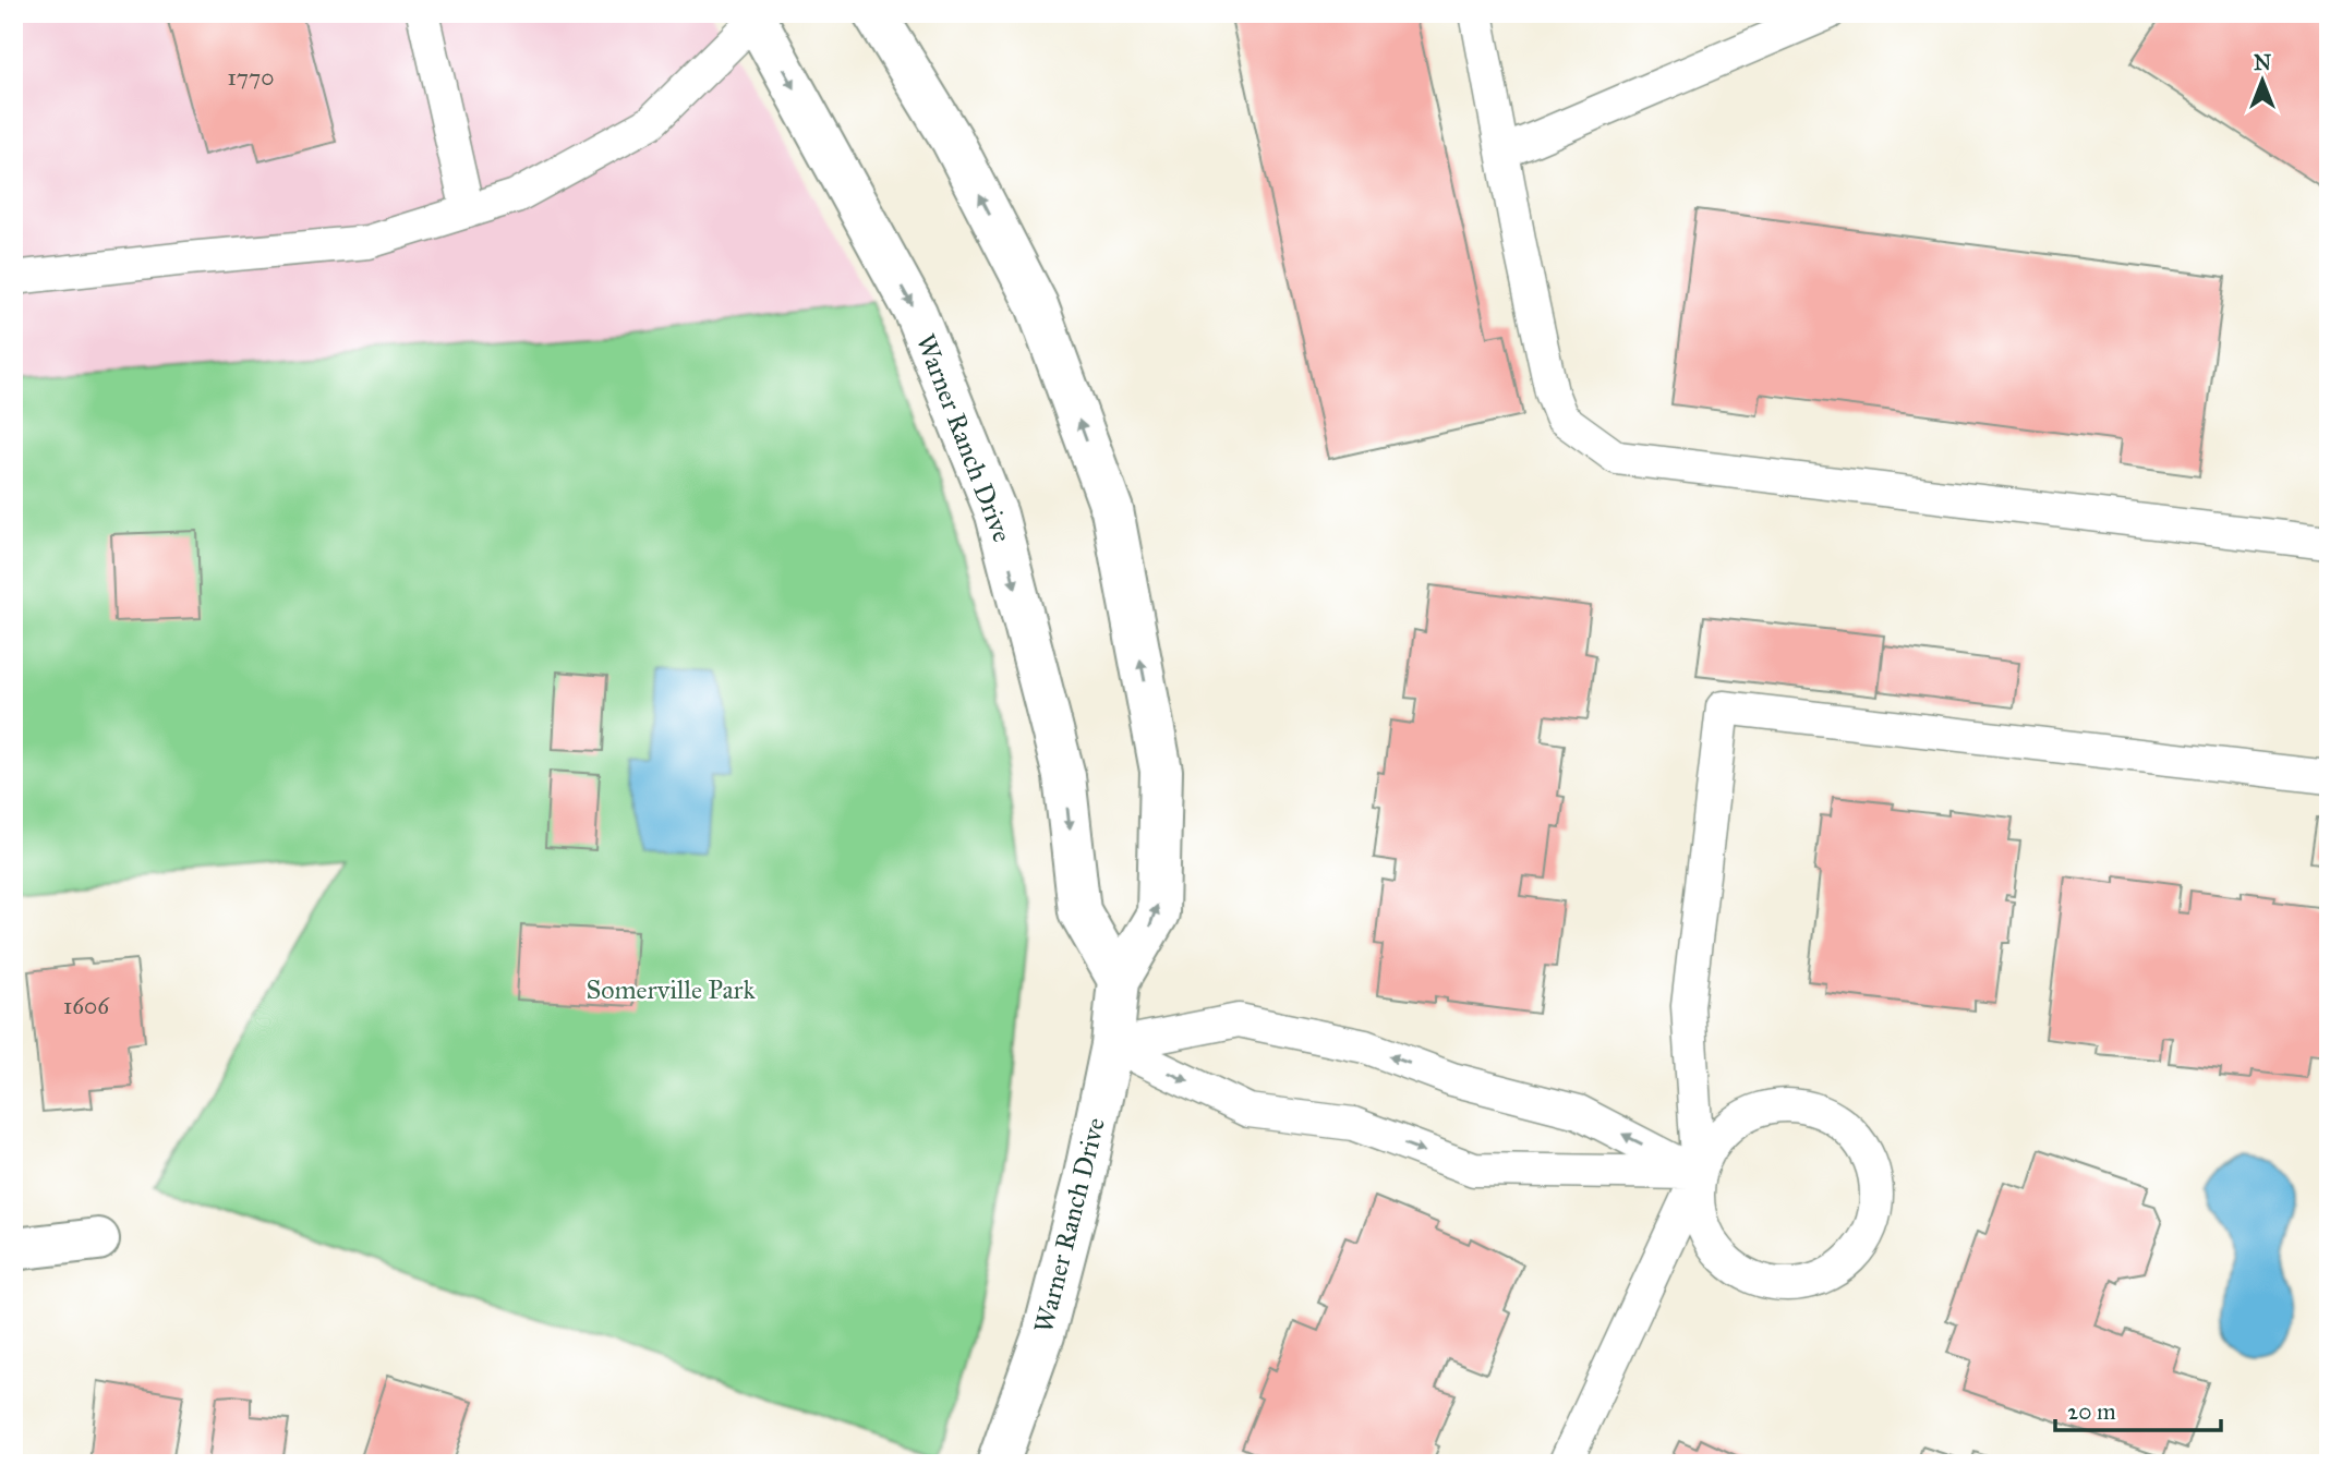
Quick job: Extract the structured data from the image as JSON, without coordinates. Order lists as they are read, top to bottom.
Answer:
{
  "streets": {
    "street": ["Warner Ranch Drive"]
  },
  "parks": ["Somerville Park"],
  "house_numbers": ["1770", "1606"],
  "scale_bar": "20 m",
  "north": "top"
}
